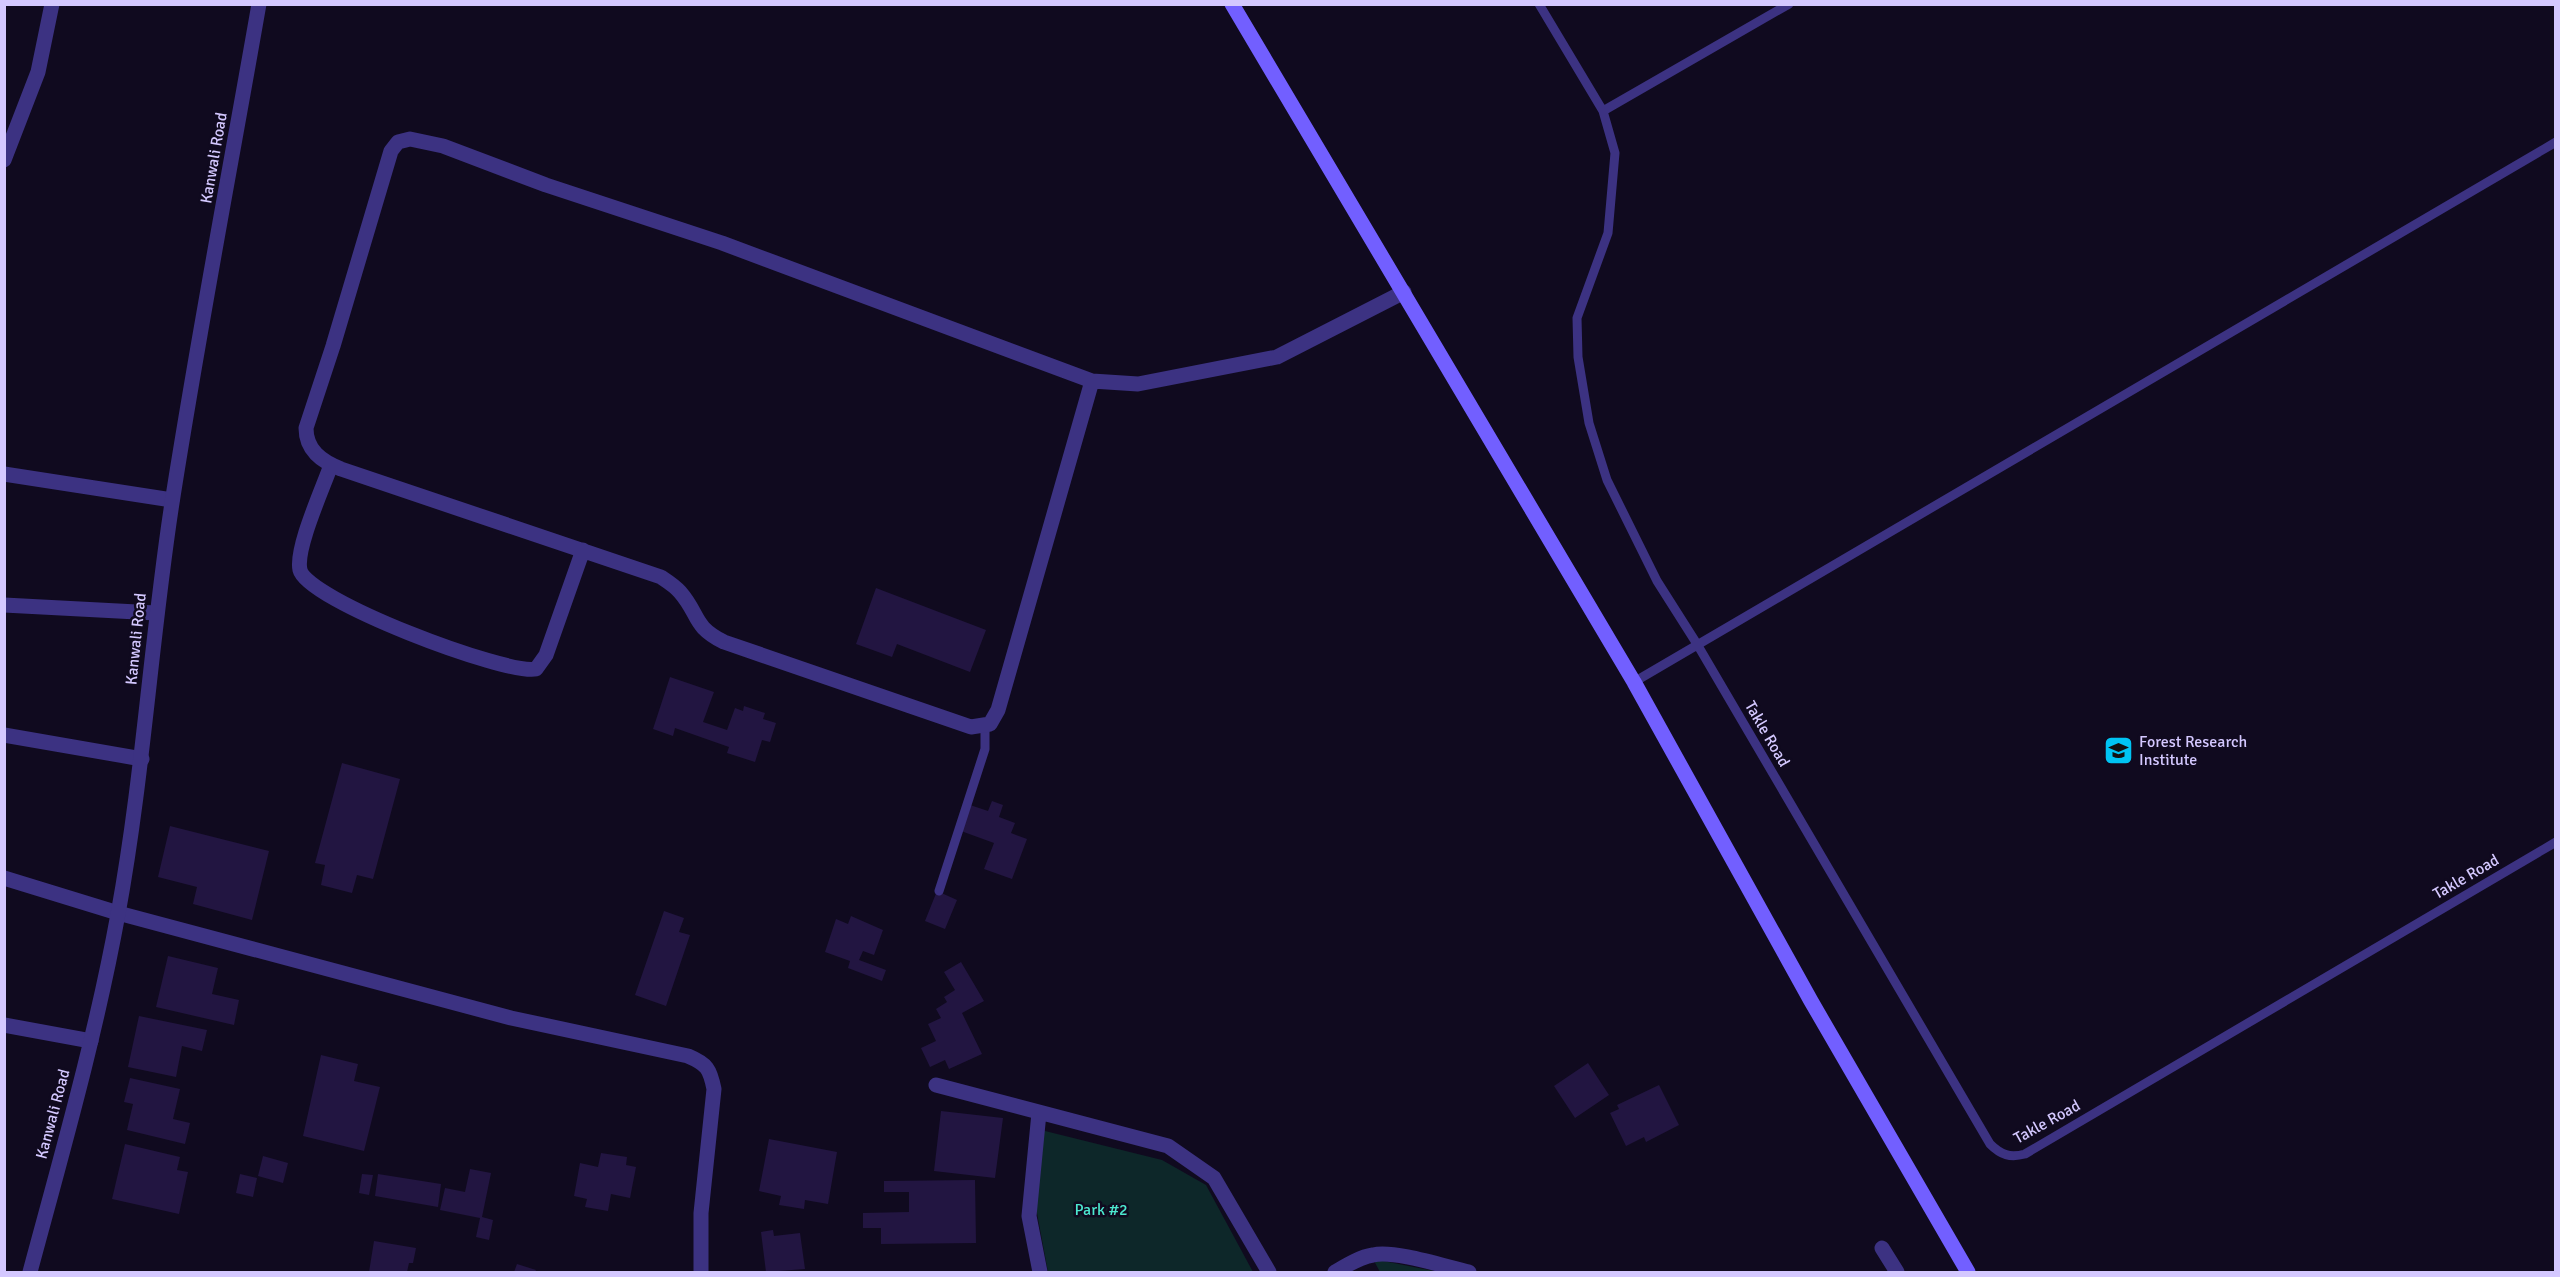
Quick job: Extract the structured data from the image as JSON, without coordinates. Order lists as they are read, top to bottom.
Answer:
{
  "streets": {
    "street": ["Kanwali Road"],
    "lane": ["Takle Road"]
  },
  "parks": ["Park #2"],
  "places": {
    "school or university": ["Forest Research Institute"]
  }
}
